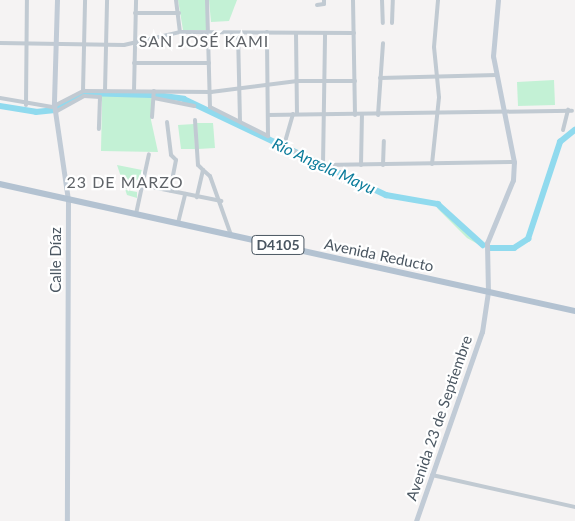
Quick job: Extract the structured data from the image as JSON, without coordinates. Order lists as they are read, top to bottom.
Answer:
{
  "streets": {
    "main road": [
      "D4105",
      "Avenida Reducto",
      "Calle Díaz",
      "Avenida 23 de Septiembre"
    ]
  },
  "crossings": [
    ["D4105", "Avenida Reducto"],
    ["D4105", "Avenida 23 de Septiembre"],
    ["Avenida Reducto", "Calle Díaz"],
    ["Avenida Reducto", "Avenida 23 de Septiembre"]
  ],
  "districts": ["SAN JOSÉ KAMI", "23 DE MARZO"],
  "water": ["Río Angela Mayu"]
}
